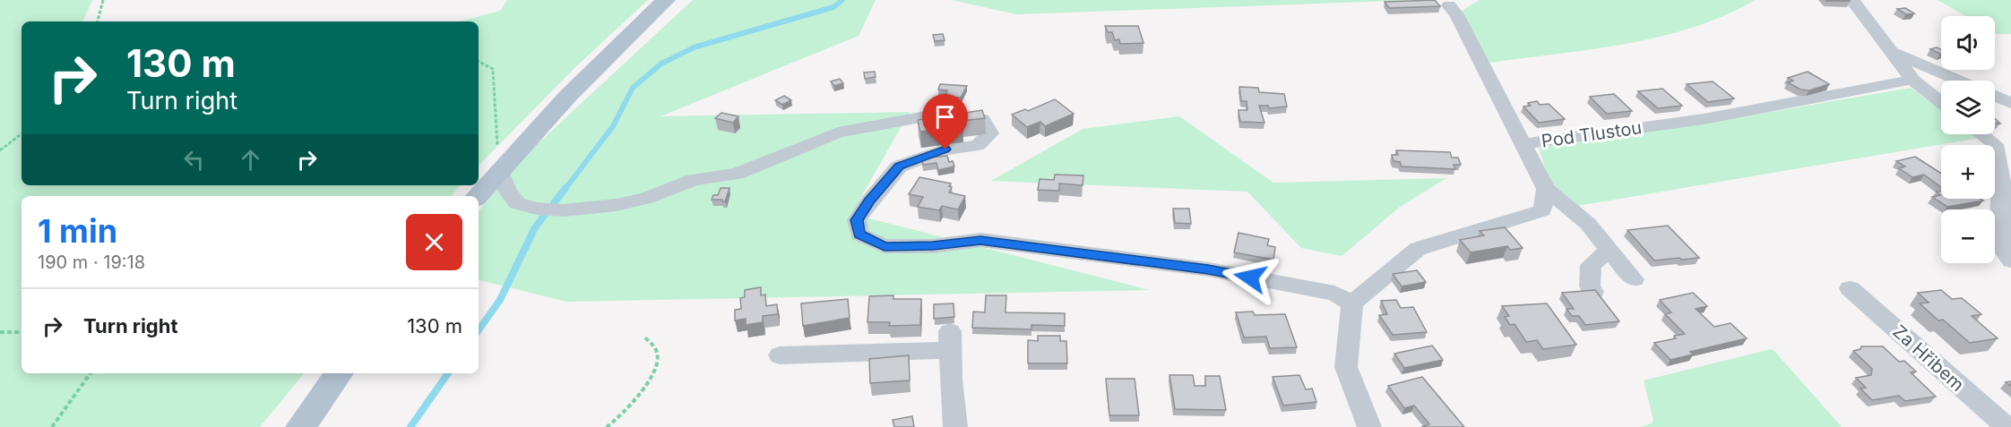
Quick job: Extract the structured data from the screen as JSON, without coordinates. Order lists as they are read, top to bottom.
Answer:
{
  "streets": {
    "street": ["Pod Tlustou", "Za Hřibem"]
  },
  "page": {
    "map_buttons": ["+", "−"],
    "turn": ["130 m", "Turn right"],
    "heading": ["1 min", "190 m · 19:18"],
    "list": [
      {
        "name": "Turn right",
        "value": "130 m"
      }
    ]
  }
}
